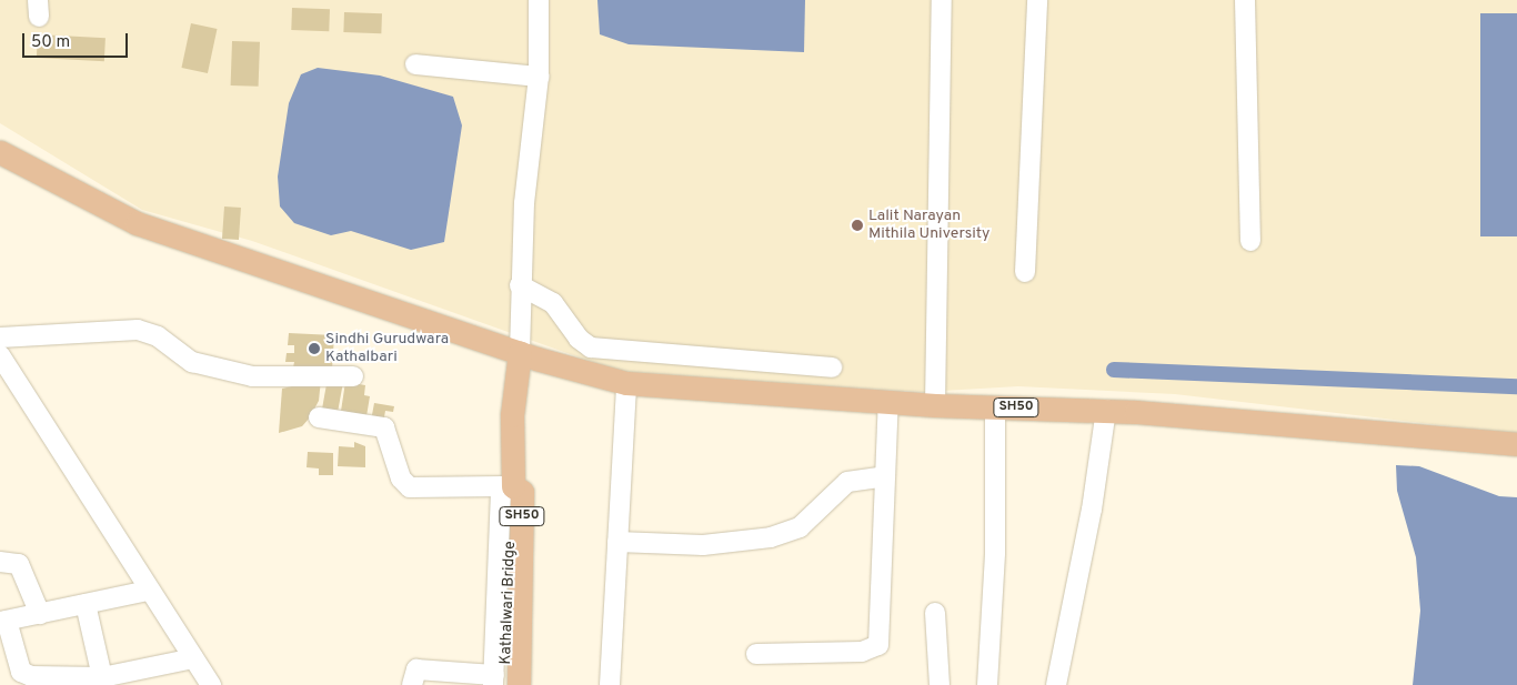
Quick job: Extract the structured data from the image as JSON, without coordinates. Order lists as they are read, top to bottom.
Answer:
{
  "streets": {
    "main road": ["SH50", "Kathalwari Bridge"]
  },
  "crossings": [
    ["SH50", "Kathalwari Bridge"]
  ],
  "places": ["Lalit Narayan Mithila University", "Sindhi Gurudwara Kathalbari"],
  "scale_bar": "50 m"
}
